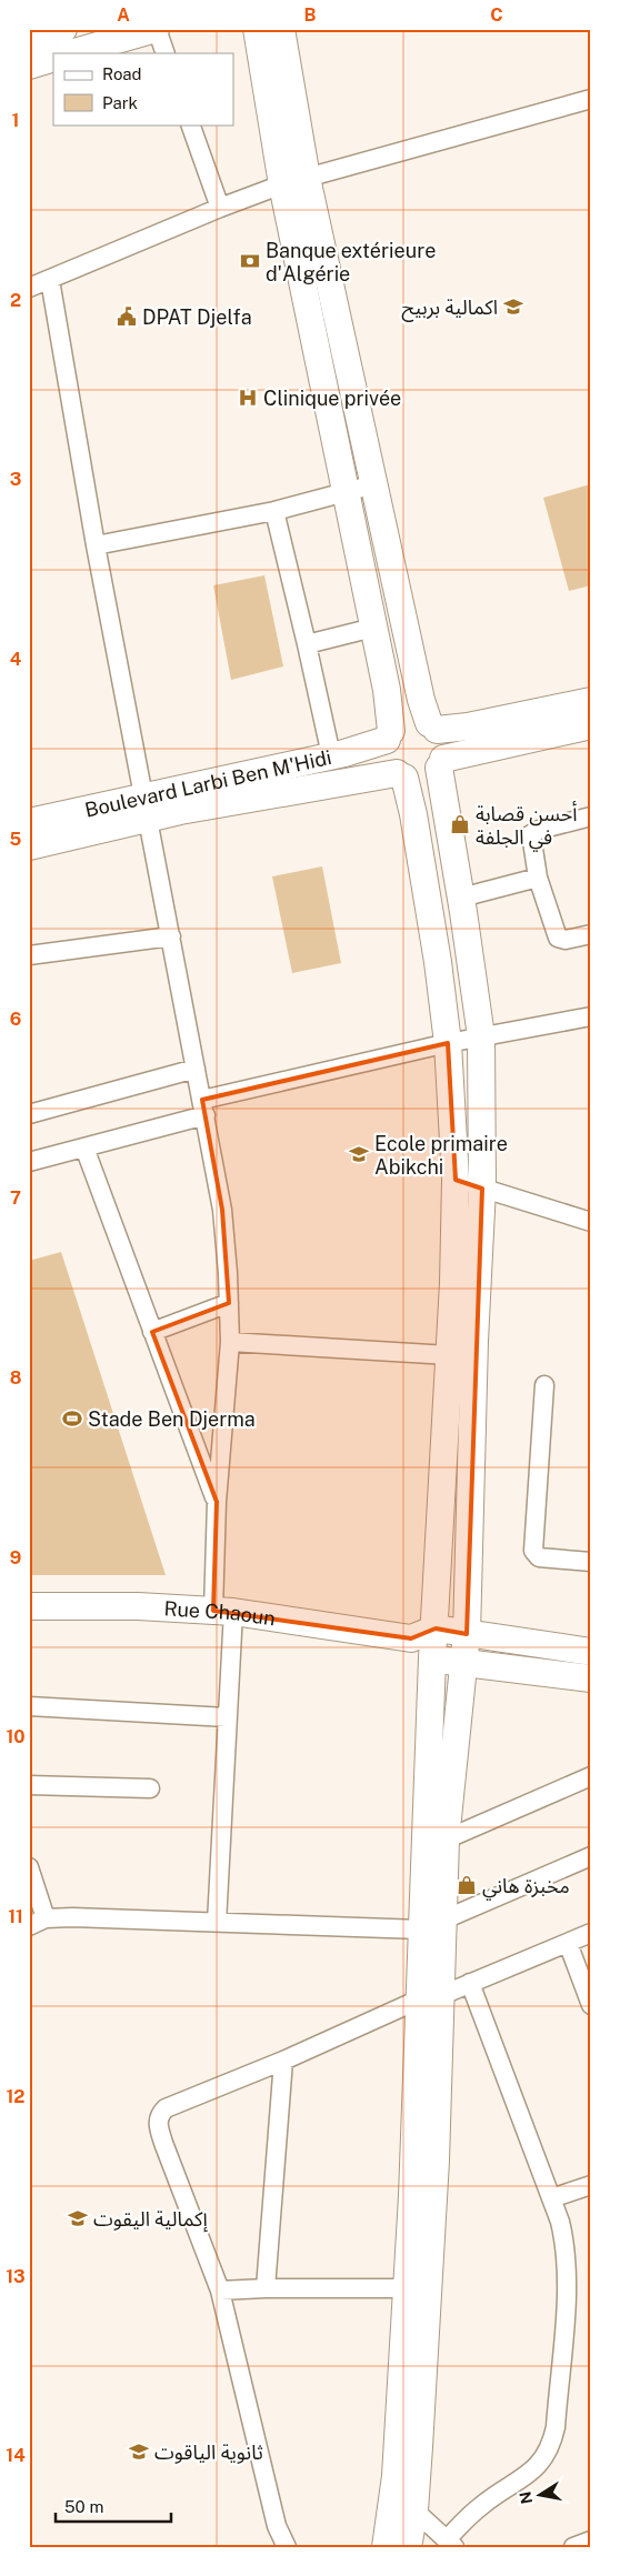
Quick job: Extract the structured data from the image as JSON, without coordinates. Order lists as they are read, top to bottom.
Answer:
{
  "streets": {
    "main road": ["Boulevard Larbi Ben M'Hidi", "Rue Chaoun"]
  },
  "places": {
    "bank": ["Banque extérieure d'Algérie"],
    "school or university": [
      "اكمالية بربيح",
      "Ecole primaire Abikchi",
      "إكمالية اليقوت",
      "ثانوية الياقوت"
    ],
    "public building": ["DPAT Djelfa"],
    "hospital": ["Clinique privée"],
    "shop": ["أحسن قصابة في الجلفة", "مخبزة هاني"],
    "sports": ["Stade Ben Djerma"]
  },
  "legend": ["Road", "Park"],
  "scale_bar": "50 m",
  "north": "left",
  "grid": {
    "columns": ["A", "B", "C"],
    "rows": [
      "1",
      "2",
      "3",
      "4",
      "5",
      "6",
      "7",
      "8",
      "9",
      "10",
      "11",
      "12",
      "13",
      "14"
    ]
  }
}
